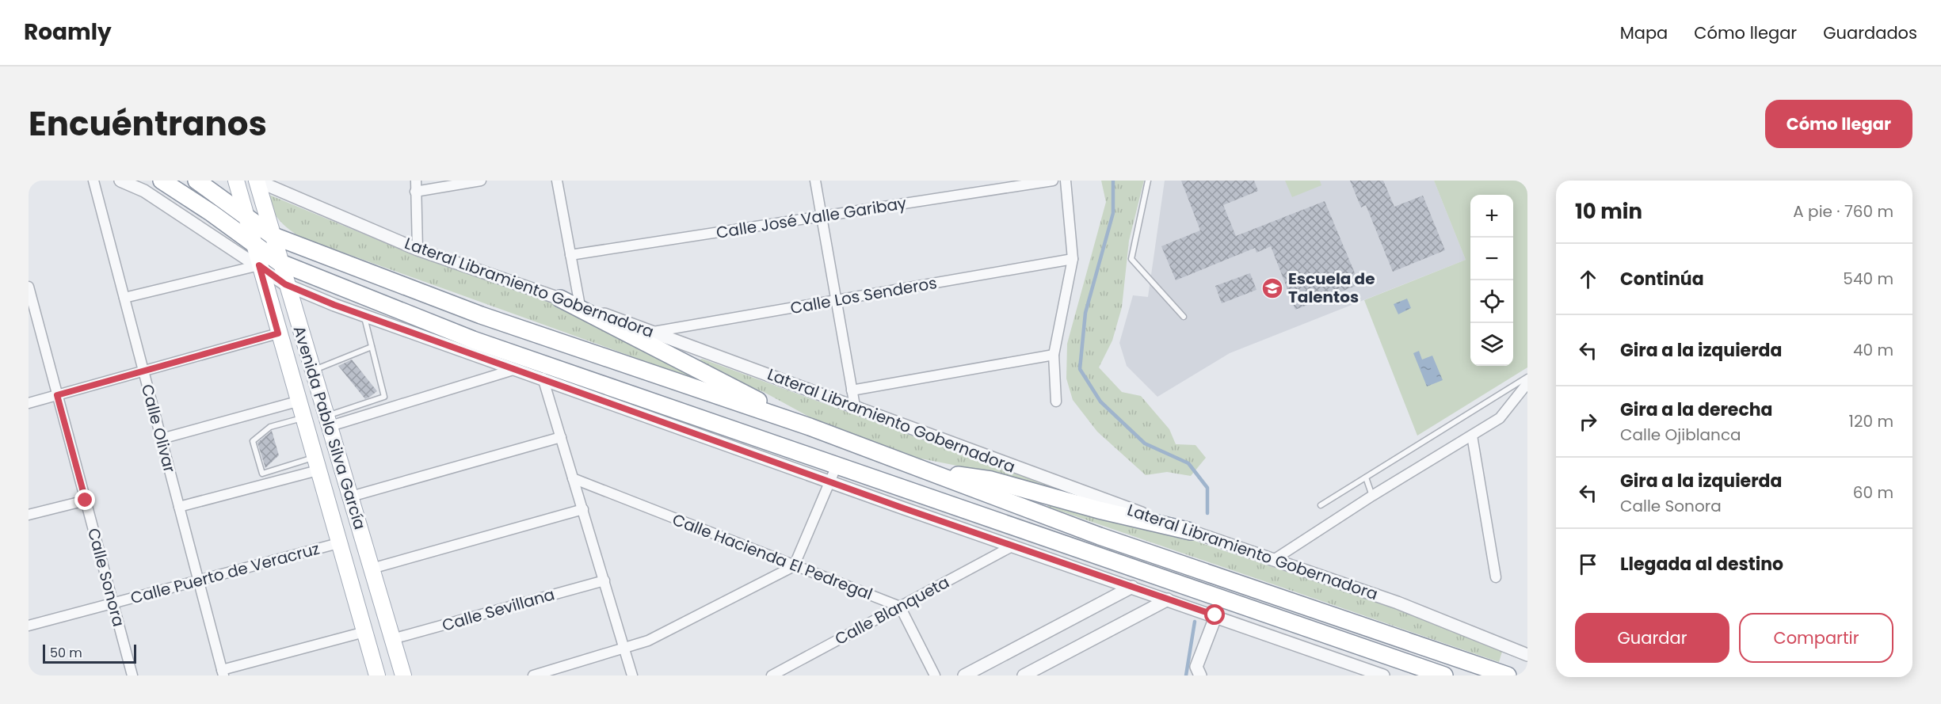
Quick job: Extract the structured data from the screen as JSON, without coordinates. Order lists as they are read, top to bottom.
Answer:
{
  "streets": {
    "main road": ["Avenida Pablo Silva García"],
    "street": [
      "Calle José Valle Garibay",
      "Lateral Libramiento Gobernadora",
      "Calle Los Senderos",
      "Calle Olivar",
      "Calle Hacienda El Pedregal",
      "Calle Puerto de Veracruz",
      "Calle Sonora",
      "Calle Sevillana",
      "Calle Blanqueta"
    ]
  },
  "crossings": [
    ["Lateral Libramiento Gobernadora", "Calle Los Senderos"],
    ["Lateral Libramiento Gobernadora", "Avenida Pablo Silva García"],
    ["Avenida Pablo Silva García", "Calle Puerto de Veracruz"],
    ["Avenida Pablo Silva García", "Calle Sevillana"],
    ["Calle Olivar", "Calle Puerto de Veracruz"],
    ["Calle Hacienda El Pedregal", "Calle Blanqueta"],
    ["Calle Puerto de Veracruz", "Calle Sonora"]
  ],
  "places": {
    "school or university": ["Escuela de Talentos"]
  },
  "scale_bar": "50 m",
  "page": {
    "header": "Roamly",
    "nav": ["Mapa", "Cómo llegar", "Guardados"],
    "title": "Encuéntranos",
    "buttons": [
      "Cómo llegar",
      ["Guardar", "Compartir"]
    ],
    "heading": ["10 min", "A pie · 760 m"],
    "map_buttons": ["+", "−"],
    "list": [
      ["Continúa", "540 m"],
      ["Gira a la izquierda", "40 m"],
      ["Gira a la derecha", "Calle Ojiblanca", "120 m"],
      ["Gira a la izquierda", "Calle Sonora", "60 m"],
      "Llegada al destino"
    ],
    "scale": "50 m"
  }
}
